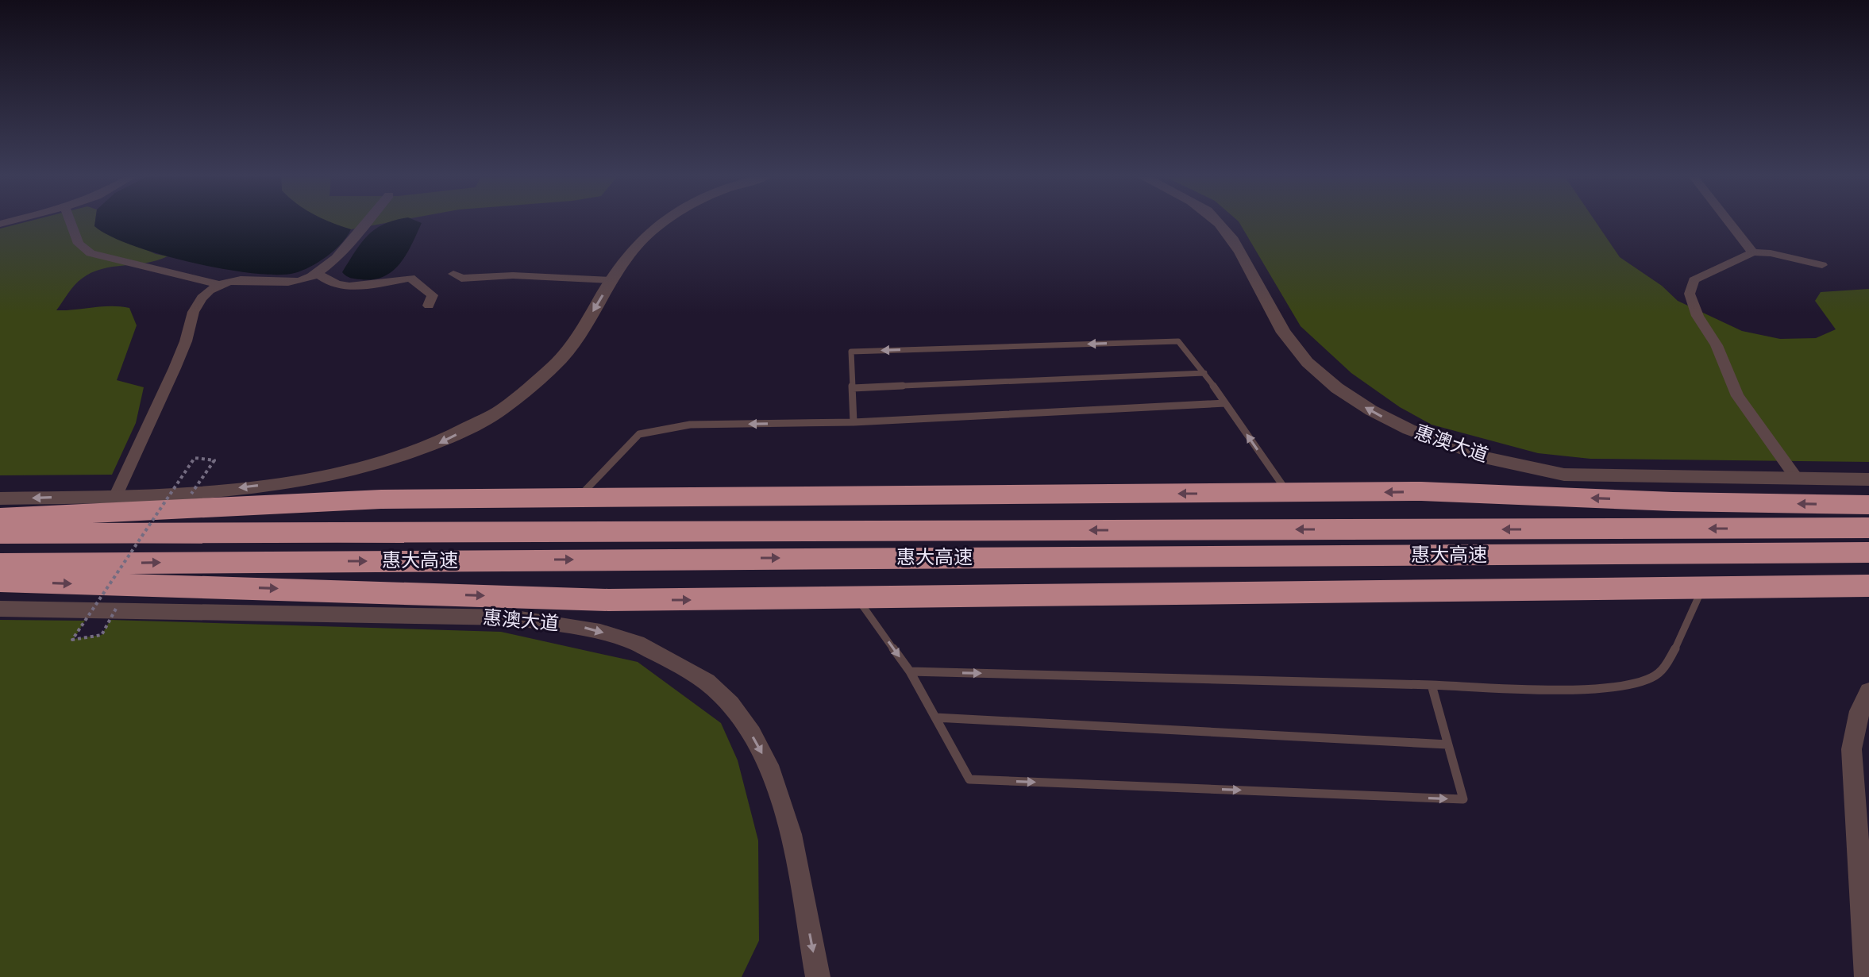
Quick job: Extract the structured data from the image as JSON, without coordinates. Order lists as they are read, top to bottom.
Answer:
{
  "streets": {
    "highway": ["惠大高速"],
    "street": ["惠澳大道"]
  }
}
